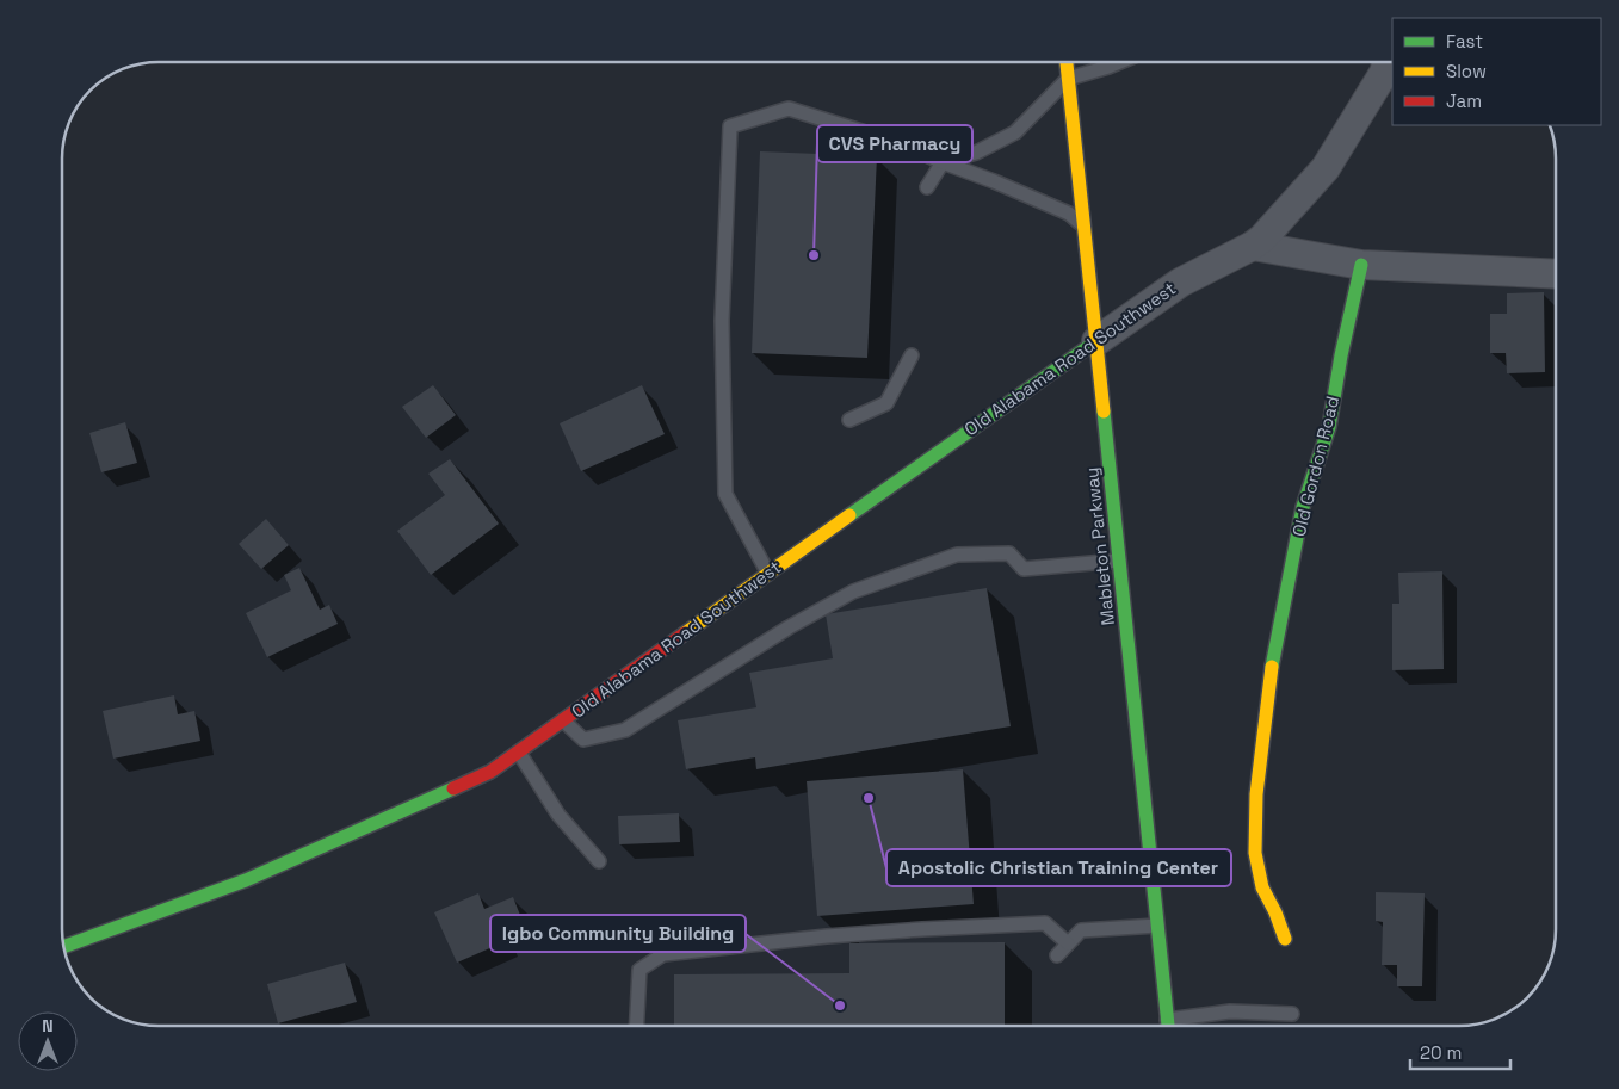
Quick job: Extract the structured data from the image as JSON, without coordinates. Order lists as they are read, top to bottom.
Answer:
{
  "streets": {
    "street": ["Old Alabama Road Southwest", "Old Gordon Road", "Mableton Parkway"]
  },
  "crossings": [
    ["Old Alabama Road Southwest", "Mableton Parkway"]
  ],
  "places": ["CVS Pharmacy", "Apostolic Christian Training Center", "Igbo Community Building"],
  "legend": ["Fast", "Slow", "Jam"],
  "scale_bar": "20 m",
  "north": "top"
}
